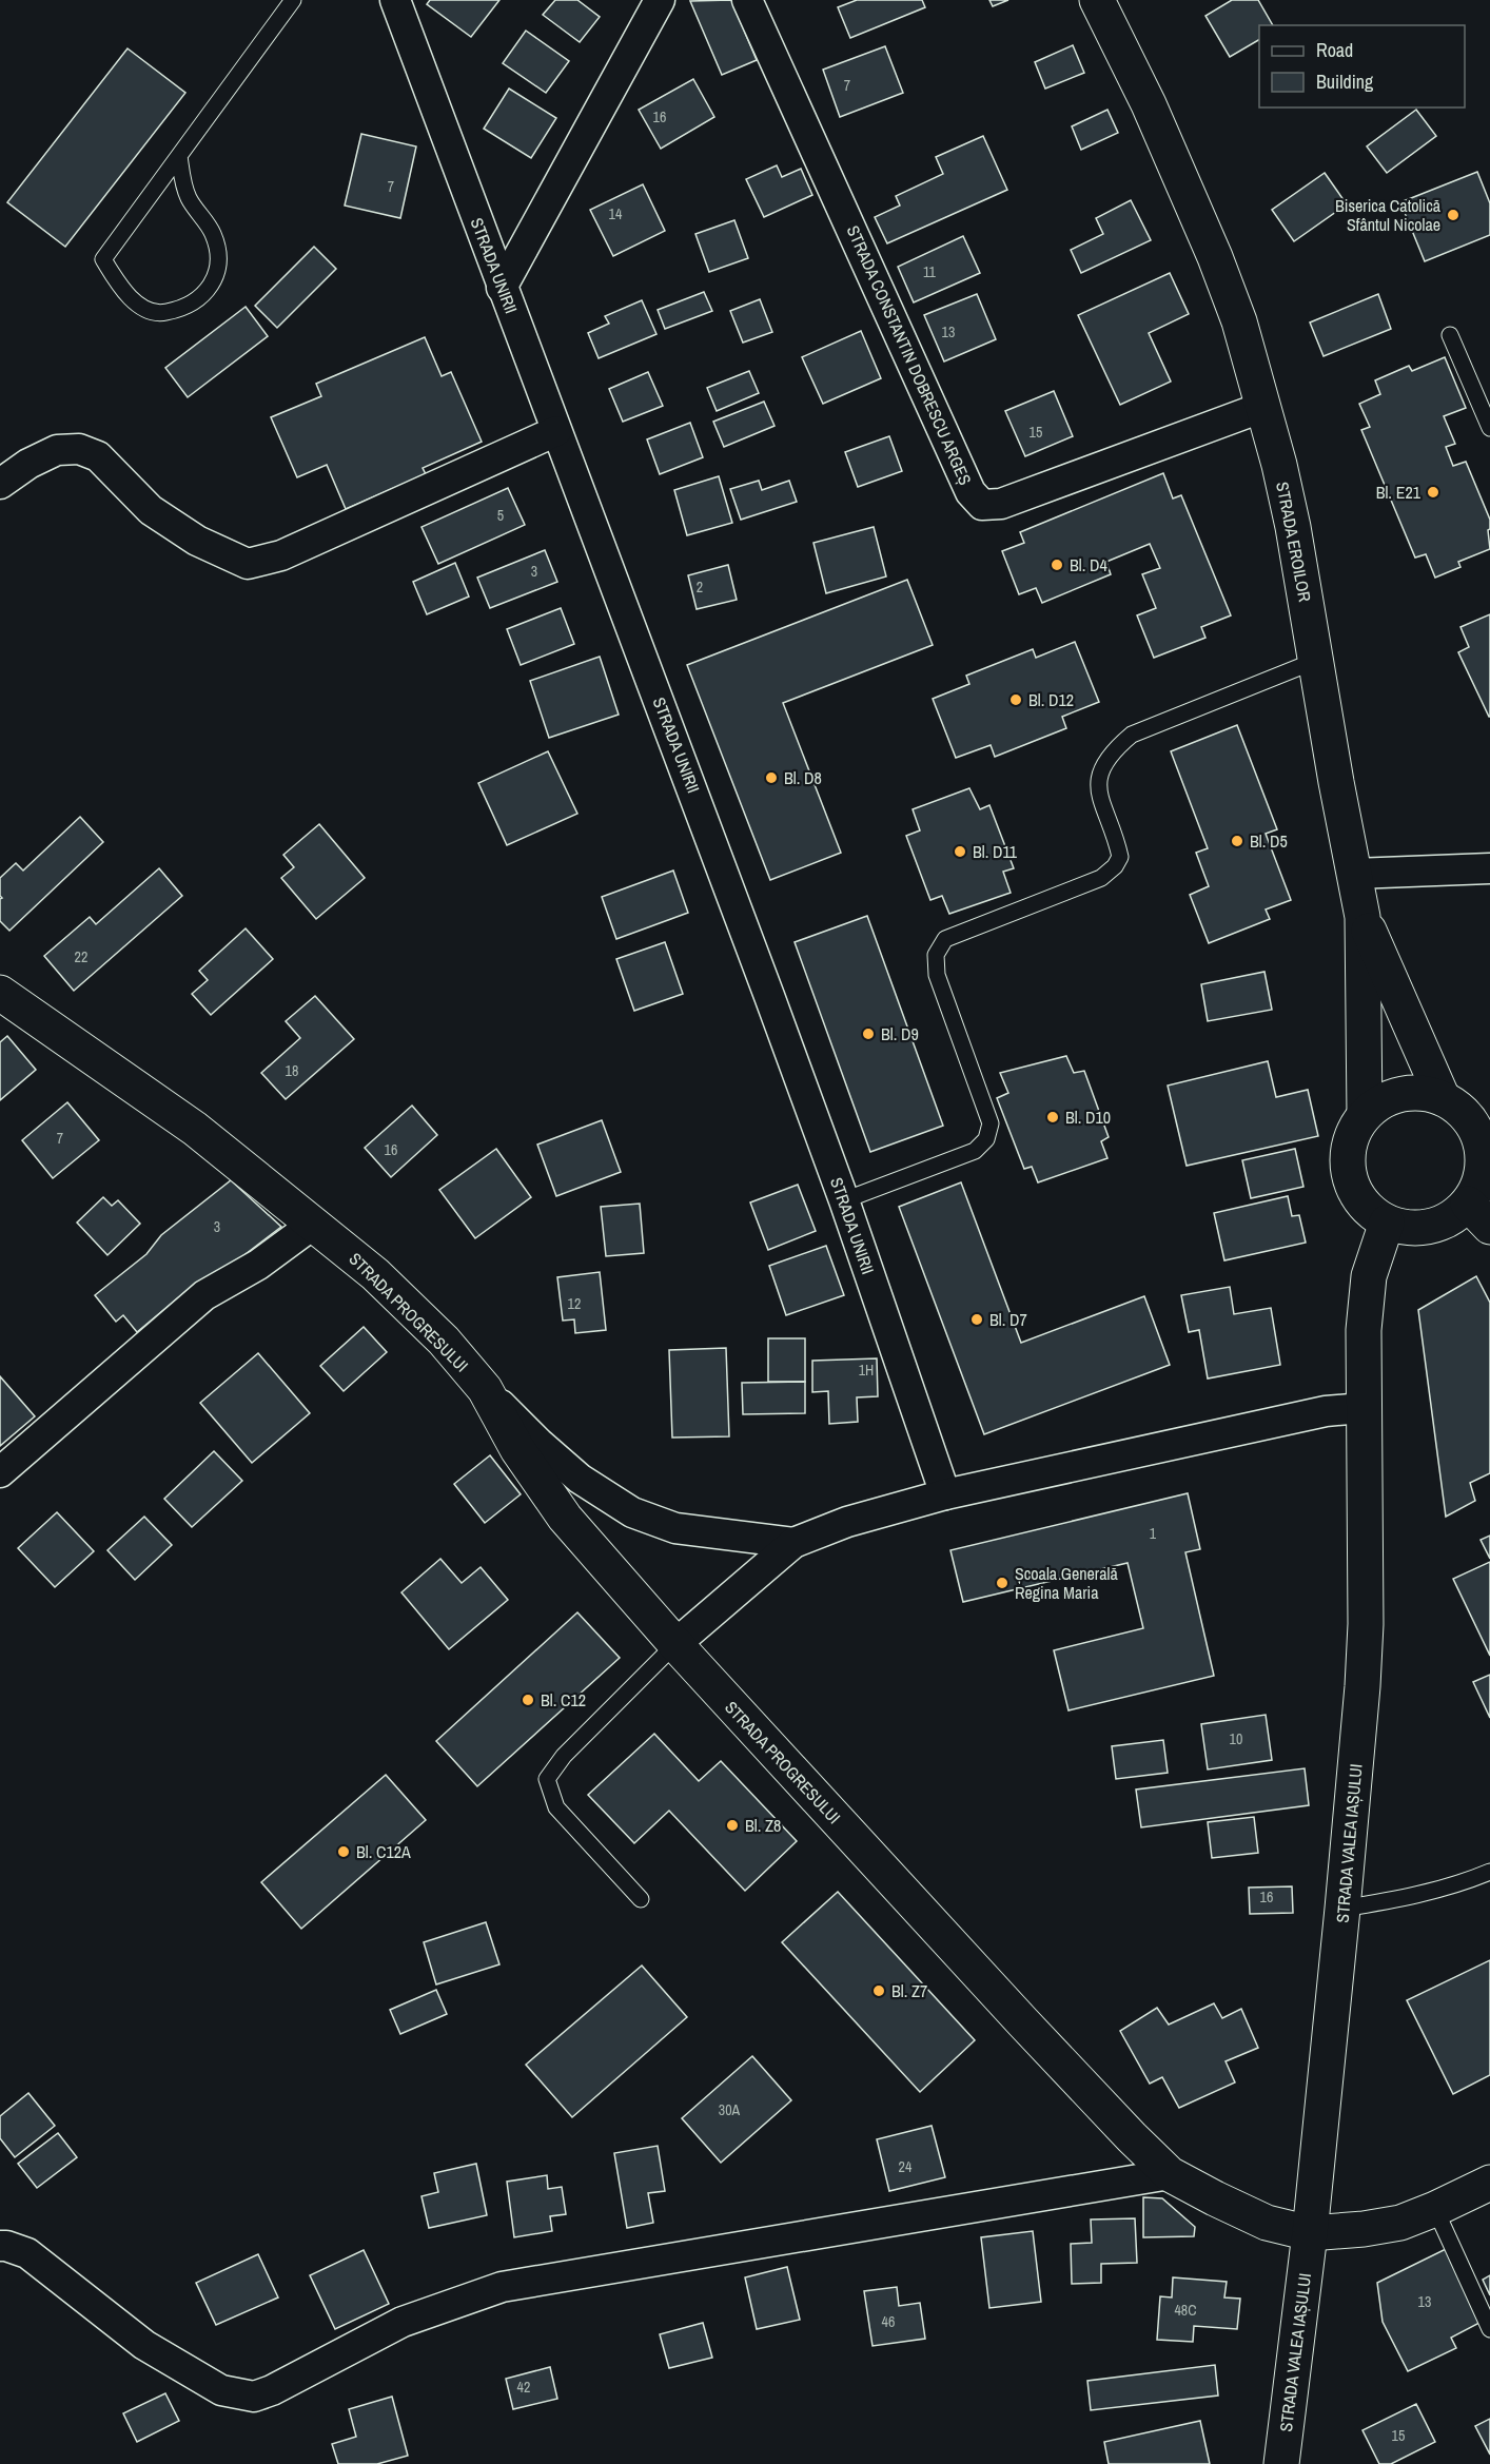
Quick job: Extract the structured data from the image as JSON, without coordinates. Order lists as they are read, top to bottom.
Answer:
{
  "streets": {
    "main road": ["STRADA EROILOR", "STRADA PROGRESULUI", "STRADA VALEA IAȘULUI"],
    "street": ["STRADA UNIRII", "STRADA CONSTANTIN DOBRESCU ARGEȘ"]
  },
  "crossings": [
    ["STRADA CONSTANTIN DOBRESCU ARGEȘ", "STRADA EROILOR"],
    ["STRADA EROILOR", "STRADA VALEA IAȘULUI"],
    ["STRADA PROGRESULUI", "STRADA VALEA IAȘULUI"]
  ],
  "places": [
    "Biserica Catolică Sfântul Nicolae",
    "Bl. E21",
    "Bl. D4",
    "Bl. D12",
    "Bl. D8",
    "Bl. D5",
    "Bl. D11",
    "Bl. D9",
    "Bl. D10",
    "Bl. D7",
    "Școala Generală Regina Maria",
    "Bl. C12",
    "Bl. Z8",
    "Bl. C12A",
    "Bl. Z7"
  ],
  "house_numbers": [
    "7",
    "16",
    "7",
    "14",
    "11",
    "13",
    "15",
    "5",
    "3",
    "2",
    "22",
    "18",
    "7",
    "16",
    "3",
    "12",
    "1H",
    "1",
    "10",
    "16",
    "30A",
    "24",
    "13",
    "48C",
    "46",
    "42",
    "15"
  ],
  "legend": ["Road", "Building"]
}
